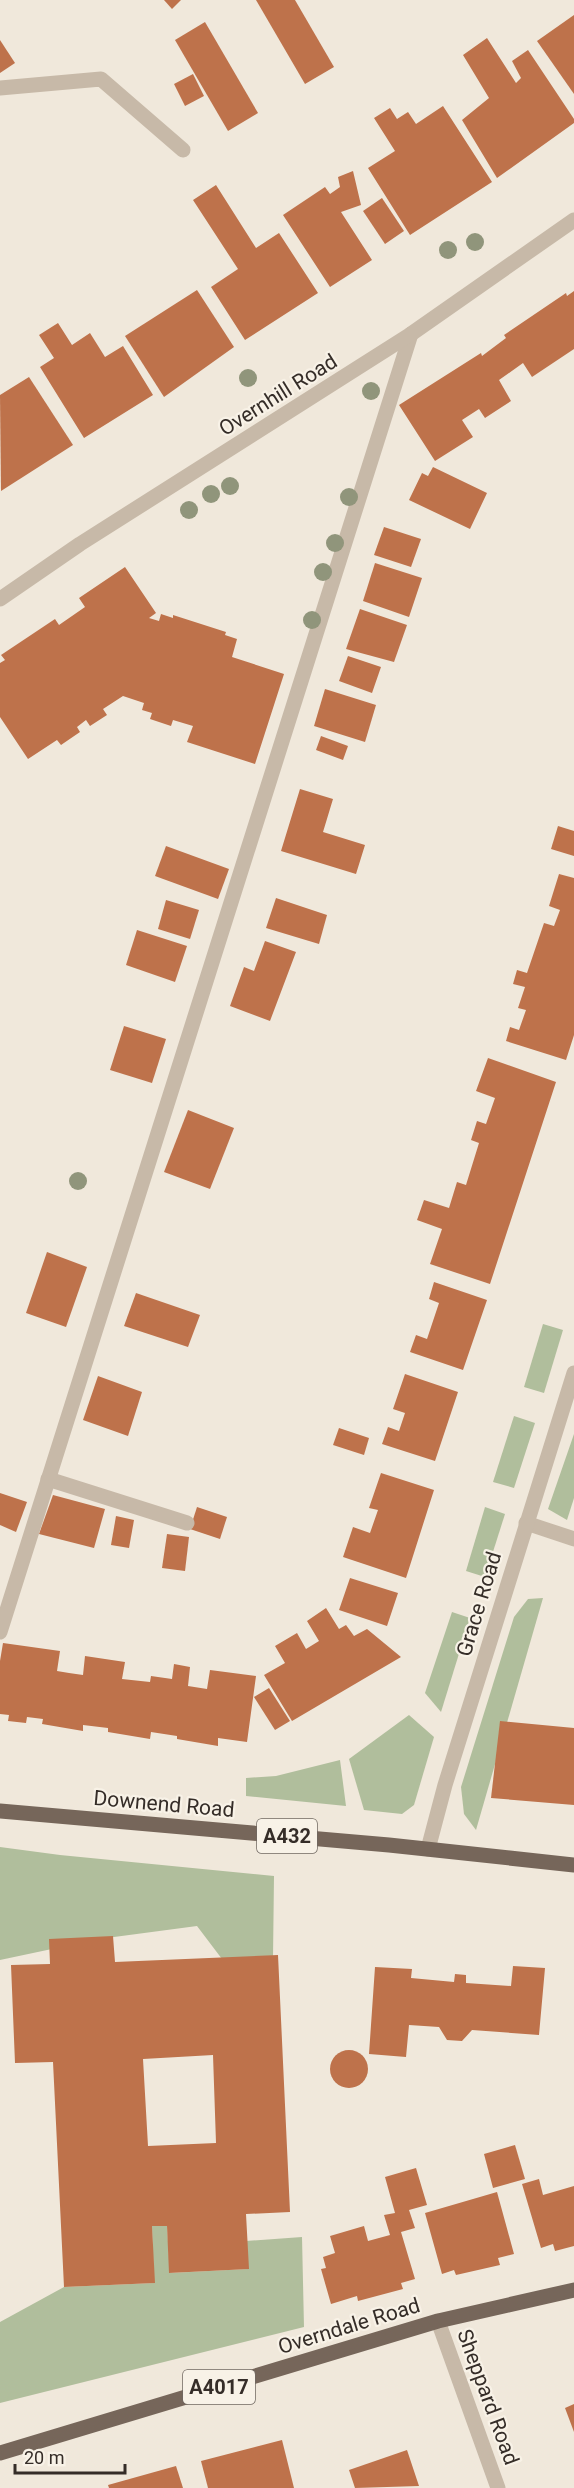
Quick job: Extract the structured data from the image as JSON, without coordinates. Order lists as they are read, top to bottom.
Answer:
{
  "streets": {
    "main road": [
      "Downend Road",
      "A432",
      "Overndale Road",
      "A4017"
    ],
    "street": ["Overnhill Road", "Grace Road", "Sheppard Road"]
  },
  "crossings": [
    ["Grace Road", "Downend Road"],
    ["Overndale Road", "Sheppard Road"]
  ],
  "scale_bar": "20 m"
}
